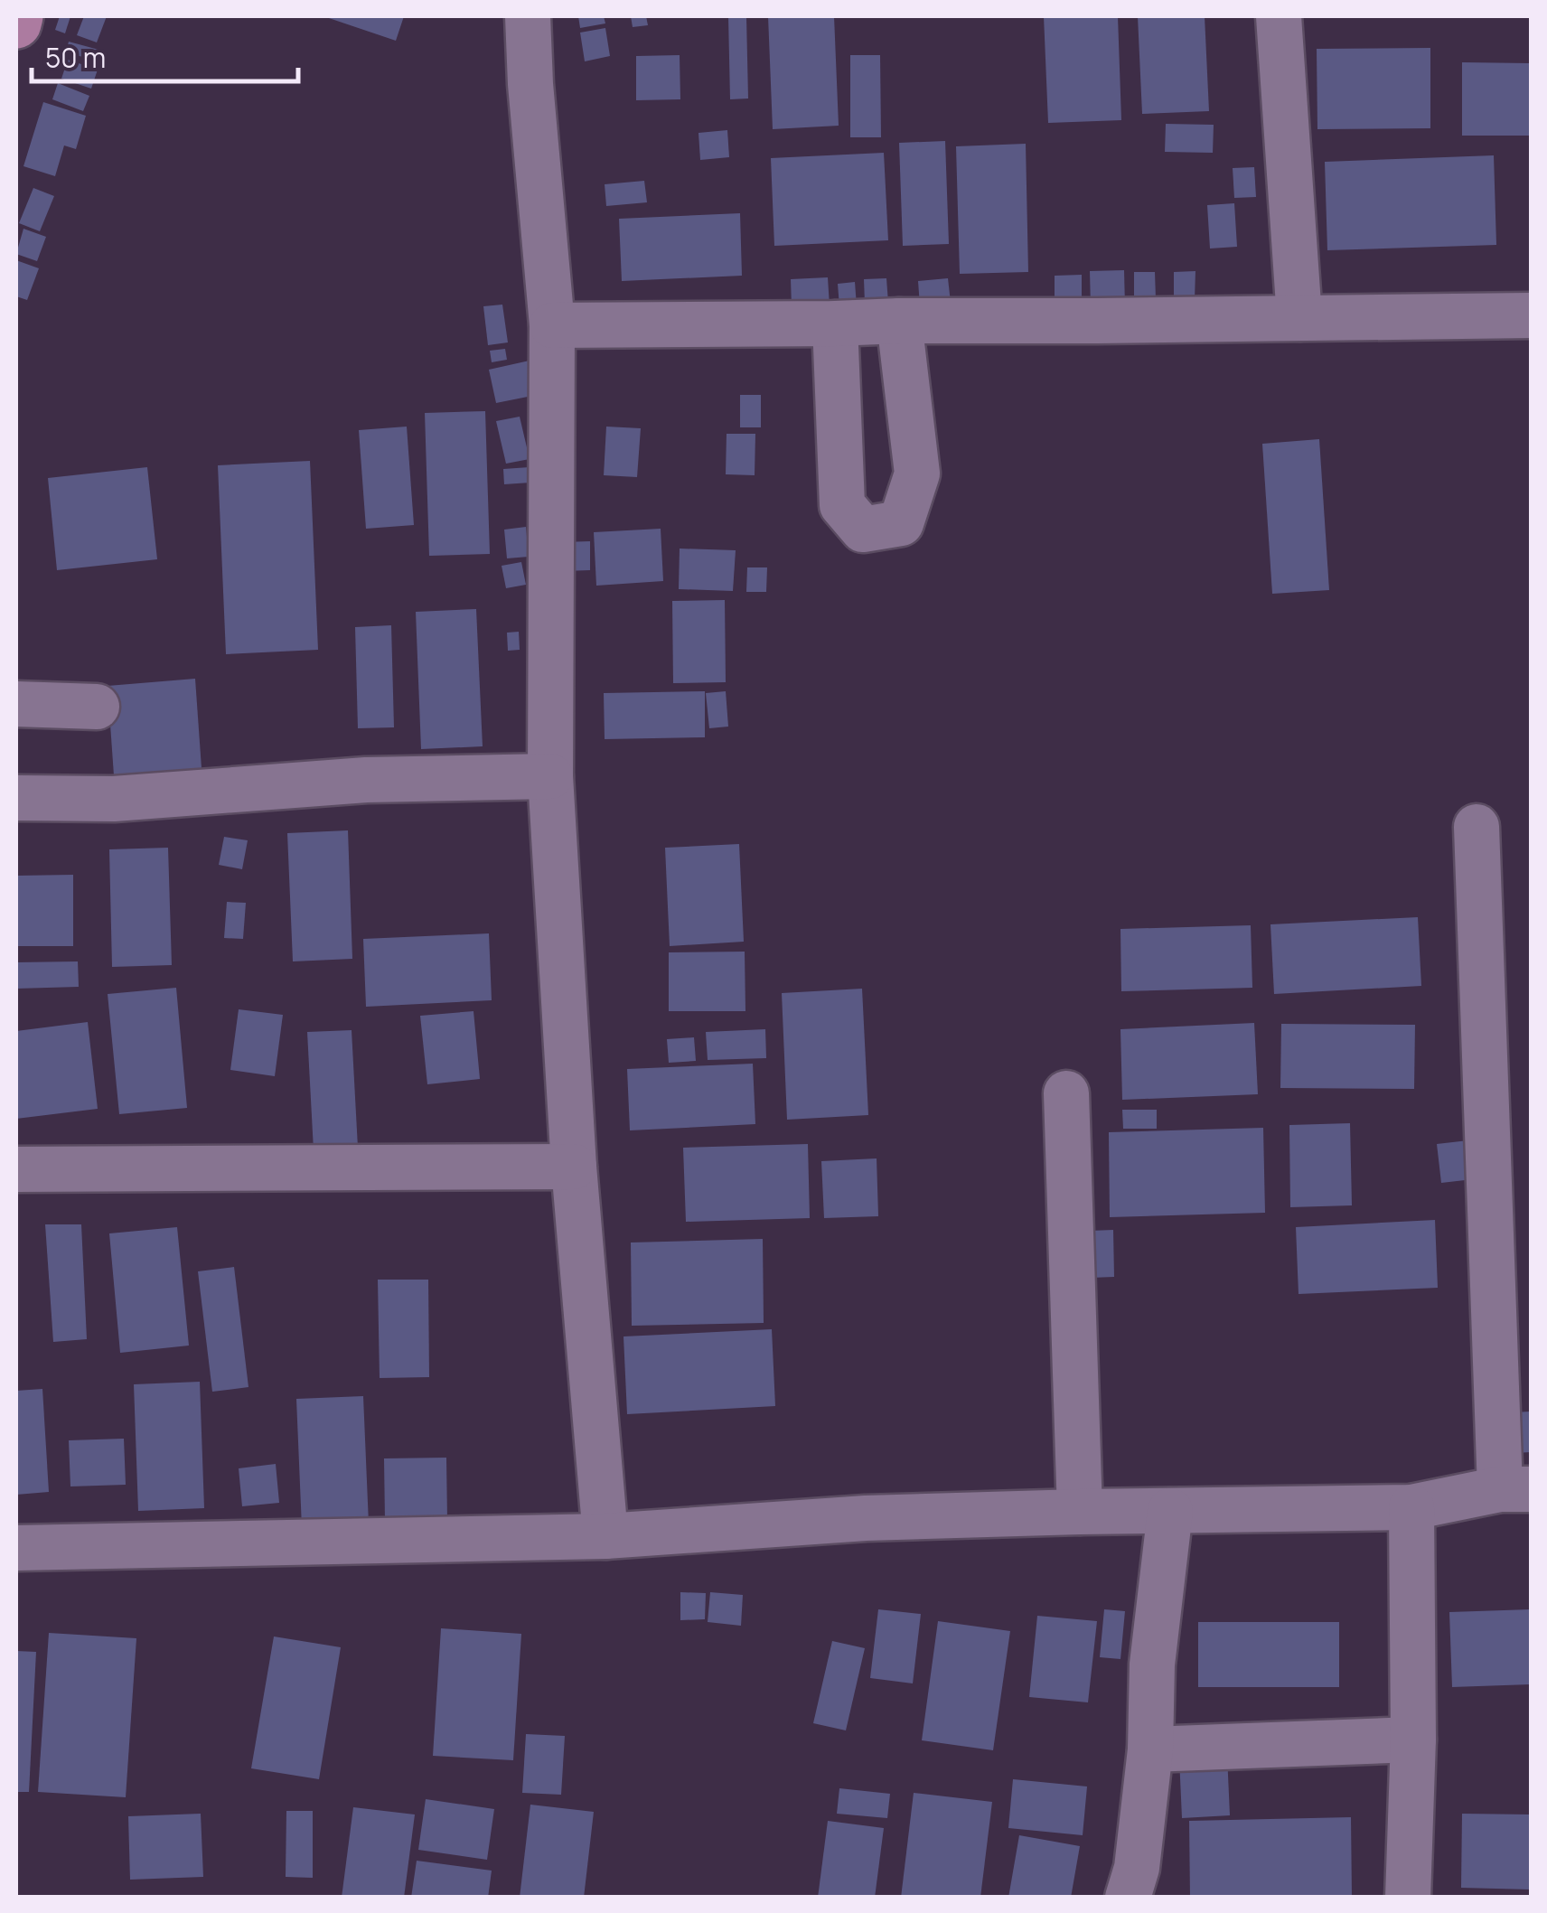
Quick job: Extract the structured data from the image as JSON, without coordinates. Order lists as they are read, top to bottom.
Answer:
{
  "scale_bar": "50 m"
}
